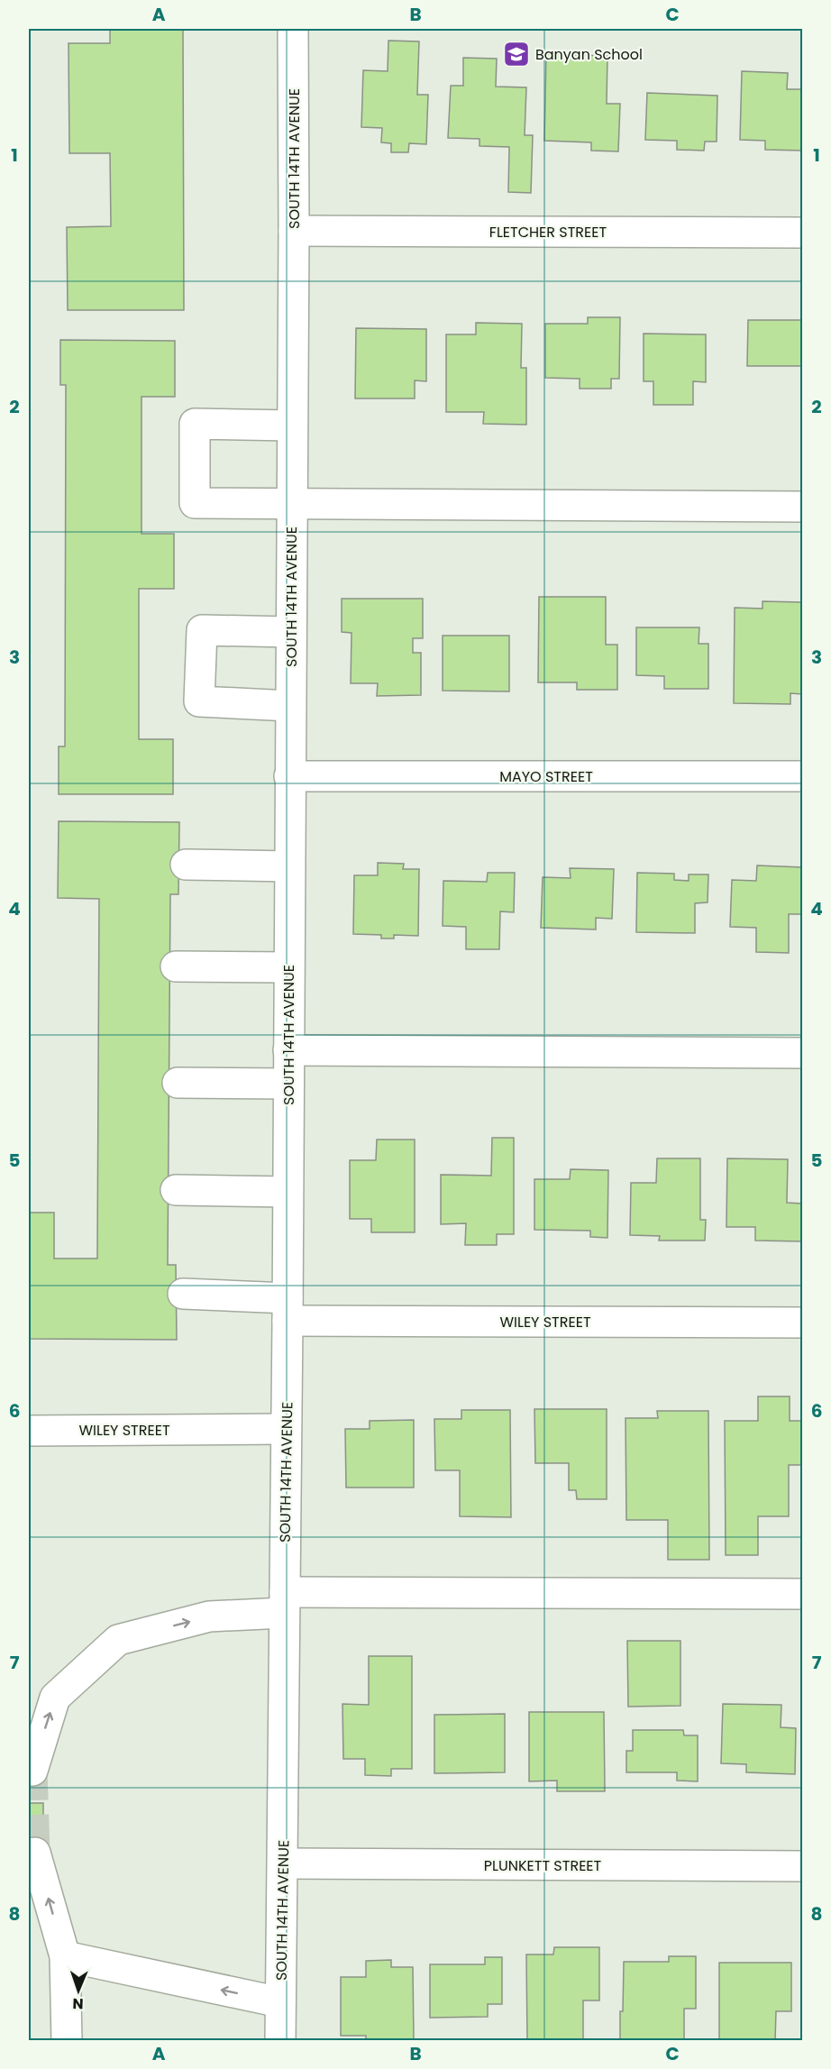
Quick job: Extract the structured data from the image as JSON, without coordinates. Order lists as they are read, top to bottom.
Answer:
{
  "streets": {
    "street": [
      "SOUTH 14TH AVENUE",
      "FLETCHER STREET",
      "MAYO STREET",
      "WILEY STREET",
      "PLUNKETT STREET"
    ]
  },
  "crossings": [
    ["SOUTH 14TH AVENUE", "FLETCHER STREET"],
    ["SOUTH 14TH AVENUE", "MAYO STREET"],
    ["SOUTH 14TH AVENUE", "WILEY STREET"],
    ["SOUTH 14TH AVENUE", "PLUNKETT STREET"]
  ],
  "places": {
    "school or university": ["Banyan School"]
  },
  "north": "bottom",
  "grid": {
    "columns": ["A", "B", "C"],
    "rows": [
      "1",
      "2",
      "3",
      "4",
      "5",
      "6",
      "7",
      "8"
    ]
  }
}
